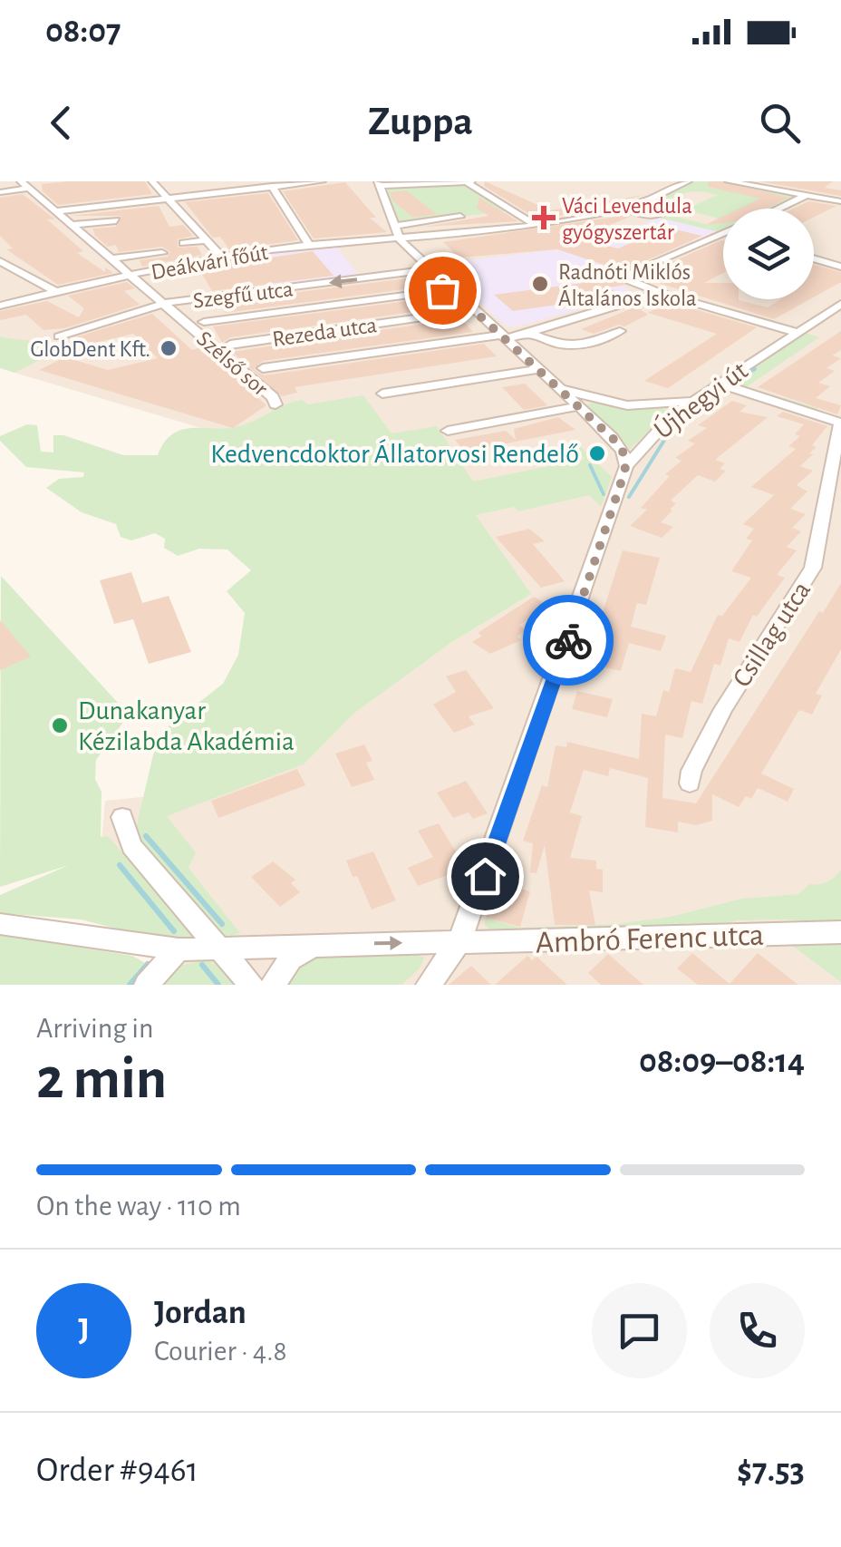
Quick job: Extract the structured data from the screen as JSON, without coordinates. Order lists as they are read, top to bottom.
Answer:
{
  "streets": {
    "street": [
      "Deákvári főút",
      "Szegfű utca",
      "Rezeda utca",
      "Szélső sor",
      "Újhegyi út",
      "Csillag utca",
      "Ambró Ferenc utca"
    ]
  },
  "crossings": [
    ["Deákvári főút", "Szélső sor"],
    ["Szegfű utca", "Szélső sor"],
    ["Újhegyi út", "Ambró Ferenc utca"]
  ],
  "places": {
    "health": ["Váci Levendula gyógyszertár"],
    "other": [
      "Radnóti Miklós Általános Iskola",
      "GlobDent Kft.",
      "Kedvencdoktor Állatorvosi Rendelő",
      "Dunakanyar Kézilabda Akadémia"
    ]
  },
  "page": {
    "status": "08:07",
    "header": "Zuppa",
    "heading": ["2 min", "Arriving in", "08:09–08:14"],
    "panel": [
      "Jordan",
      "Courier · 4.8",
      "Order #9461",
      "$7.53"
    ],
    "bar": "On the way · 110 m",
    "round": "J"
  }
}
